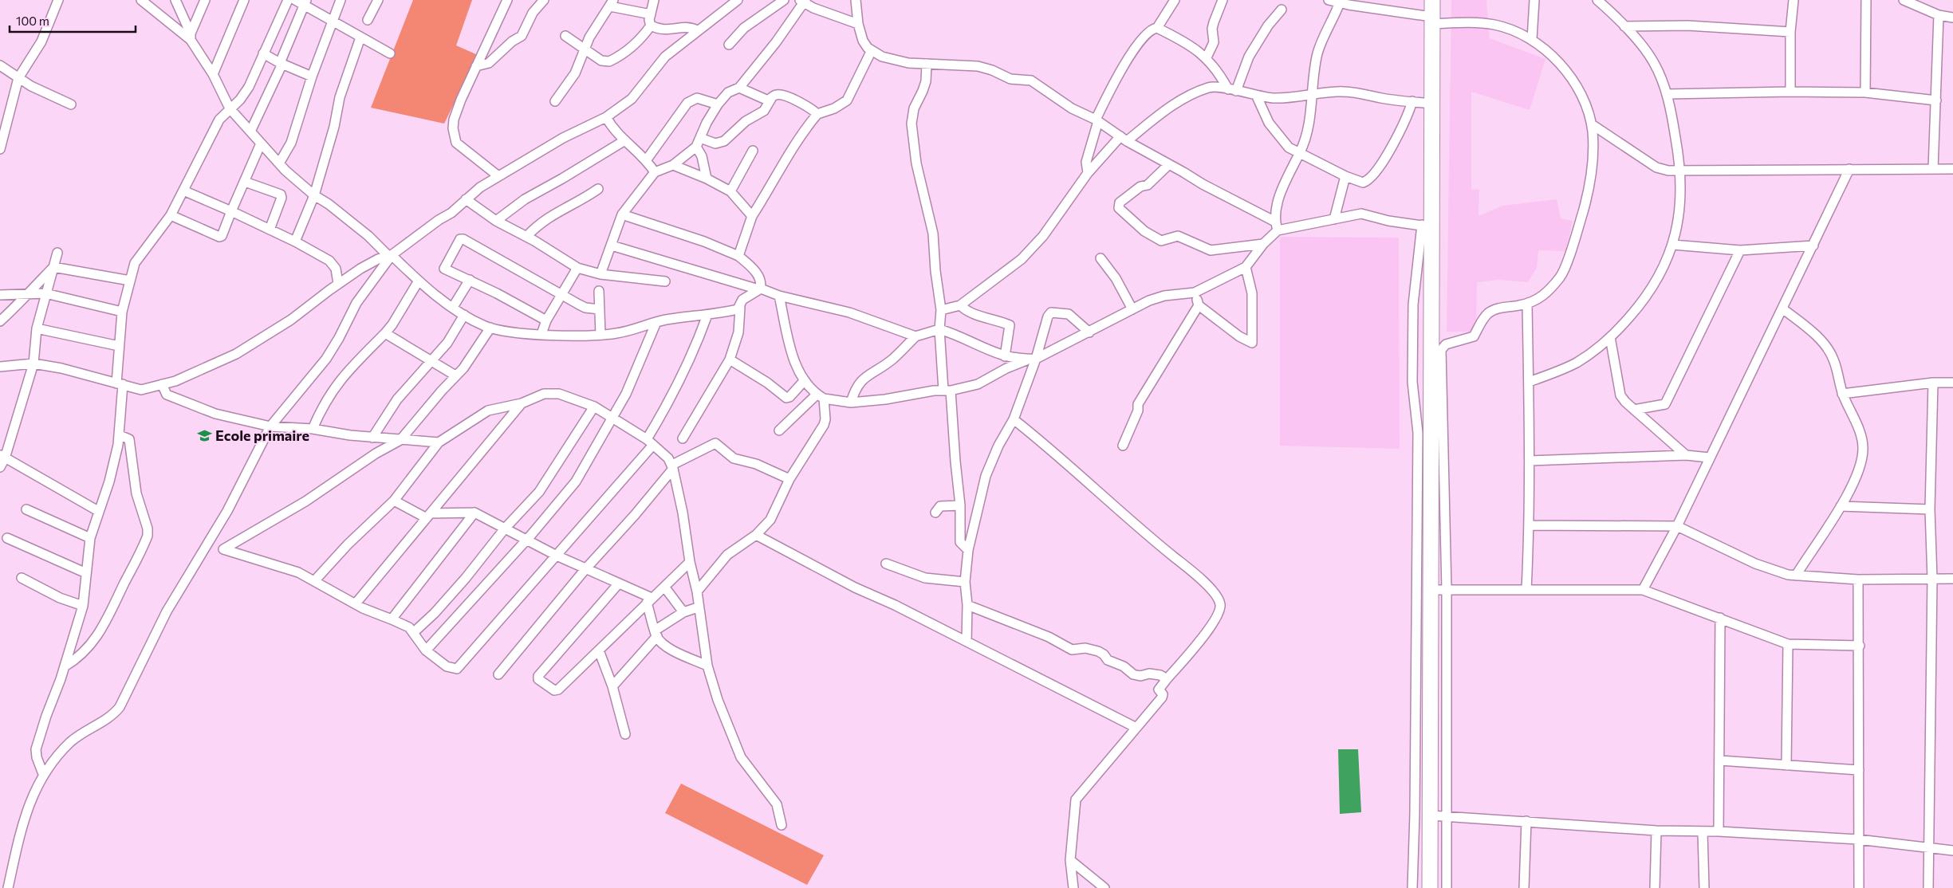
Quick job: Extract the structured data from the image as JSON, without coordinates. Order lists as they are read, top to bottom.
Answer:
{
  "places": {
    "school or university": ["Ecole primaire"]
  },
  "scale_bar": "100 m"
}
